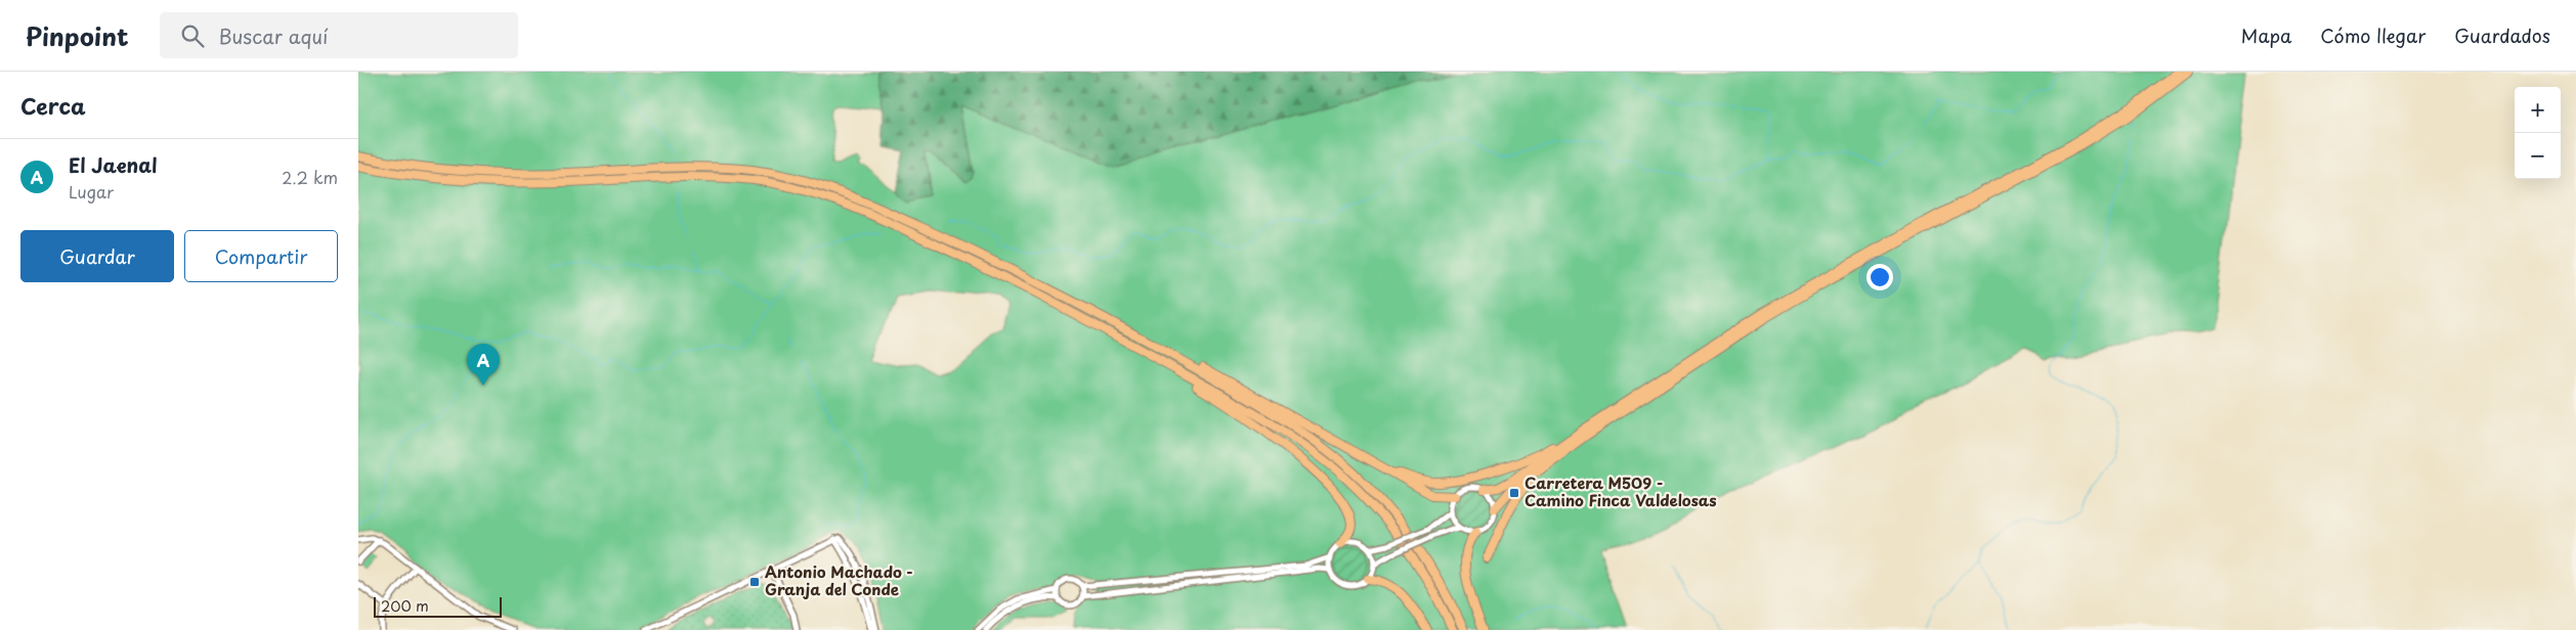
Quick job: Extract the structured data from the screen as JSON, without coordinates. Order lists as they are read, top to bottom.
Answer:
{
  "places": {
    "transit": ["Carretera M509 - Camino Finca Valdelosas", "Antonio Machado - Granja del Conde"]
  },
  "scale_bar": "200 m",
  "page": {
    "header": "Pinpoint",
    "search": "Buscar aquí",
    "nav": ["Mapa", "Cómo llegar", "Guardados"],
    "heading": "Cerca",
    "map_buttons": ["+", "−"],
    "list": [
      {
        "mark": "A",
        "name": "El Jaenal",
        "note": "Lugar",
        "value": "2.2 km"
      }
    ],
    "buttons": ["Guardar", "Compartir"],
    "pins": "A",
    "scale": "200 m"
  }
}
